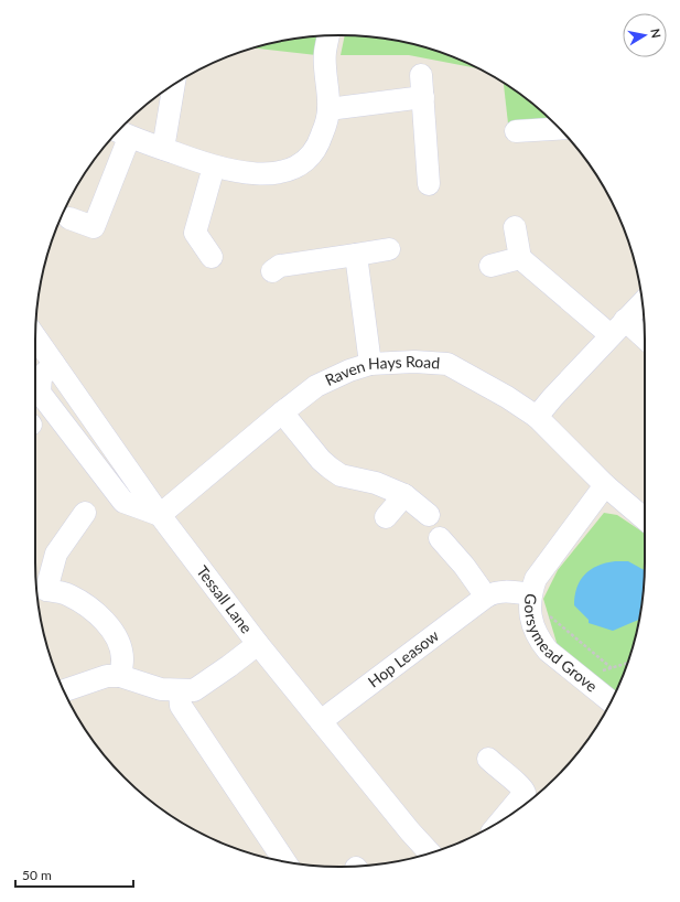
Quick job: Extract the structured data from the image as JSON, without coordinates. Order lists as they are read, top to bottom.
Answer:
{
  "streets": {
    "street": [
      "Raven Hays Road",
      "Tessall Lane",
      "Gorsymead Grove",
      "Hop Leasow"
    ]
  },
  "crossings": [
    ["Raven Hays Road", "Tessall Lane"],
    ["Raven Hays Road", "Gorsymead Grove"],
    ["Tessall Lane", "Hop Leasow"],
    ["Gorsymead Grove", "Hop Leasow"]
  ],
  "scale_bar": "50 m",
  "north": "right"
}
